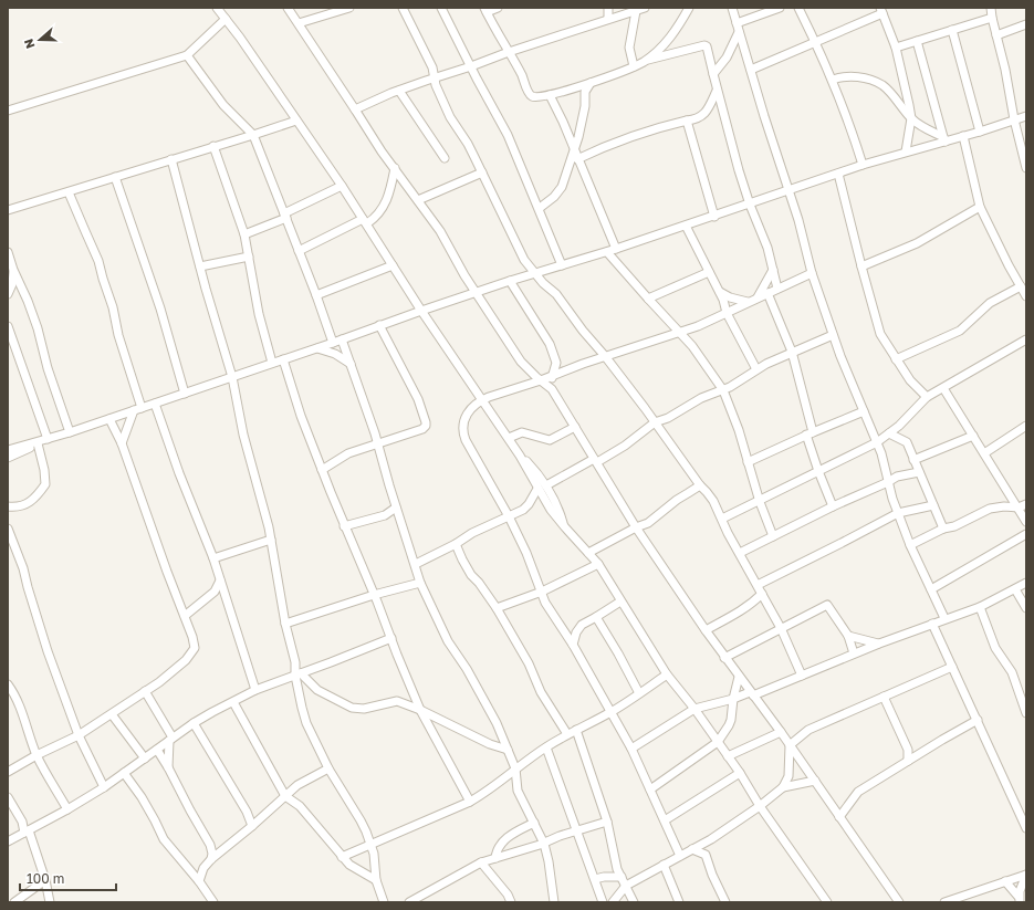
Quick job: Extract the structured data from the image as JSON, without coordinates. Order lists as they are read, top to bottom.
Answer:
{
  "scale_bar": "100 m",
  "north": "left"
}
